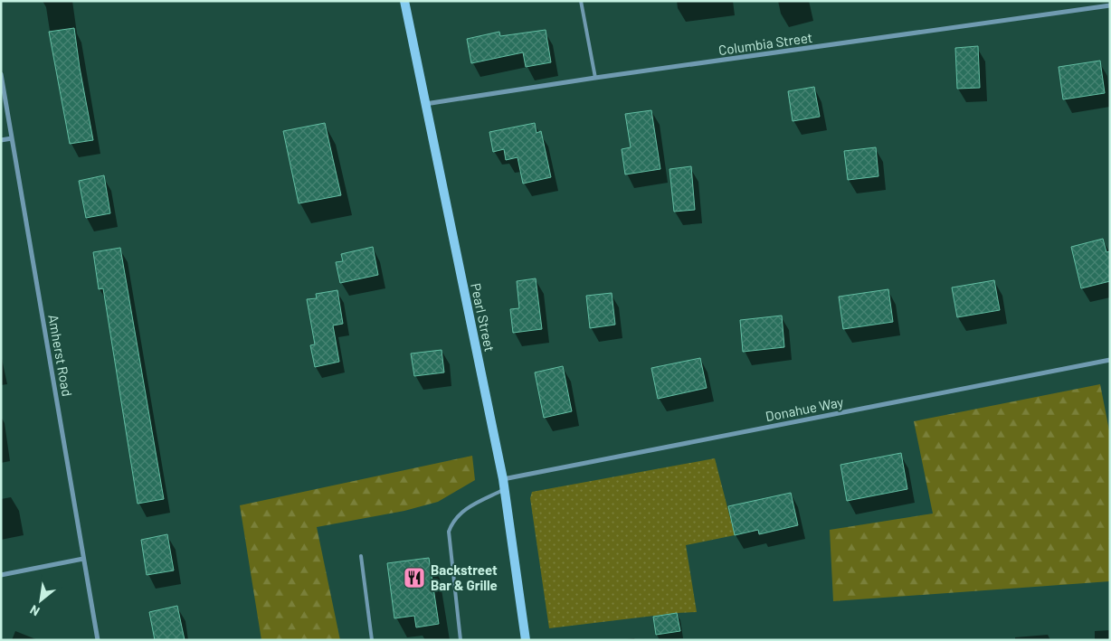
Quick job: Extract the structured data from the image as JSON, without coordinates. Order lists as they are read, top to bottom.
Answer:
{
  "streets": {
    "main road": ["Pearl Street"],
    "street": ["Columbia Street", "Amherst Road", "Donahue Way"]
  },
  "crossings": [
    ["Columbia Street", "Pearl Street"],
    ["Pearl Street", "Donahue Way"]
  ],
  "places": {
    "restaurant": ["Backstreet Bar & Grille"]
  },
  "north": "bottom left"
}
